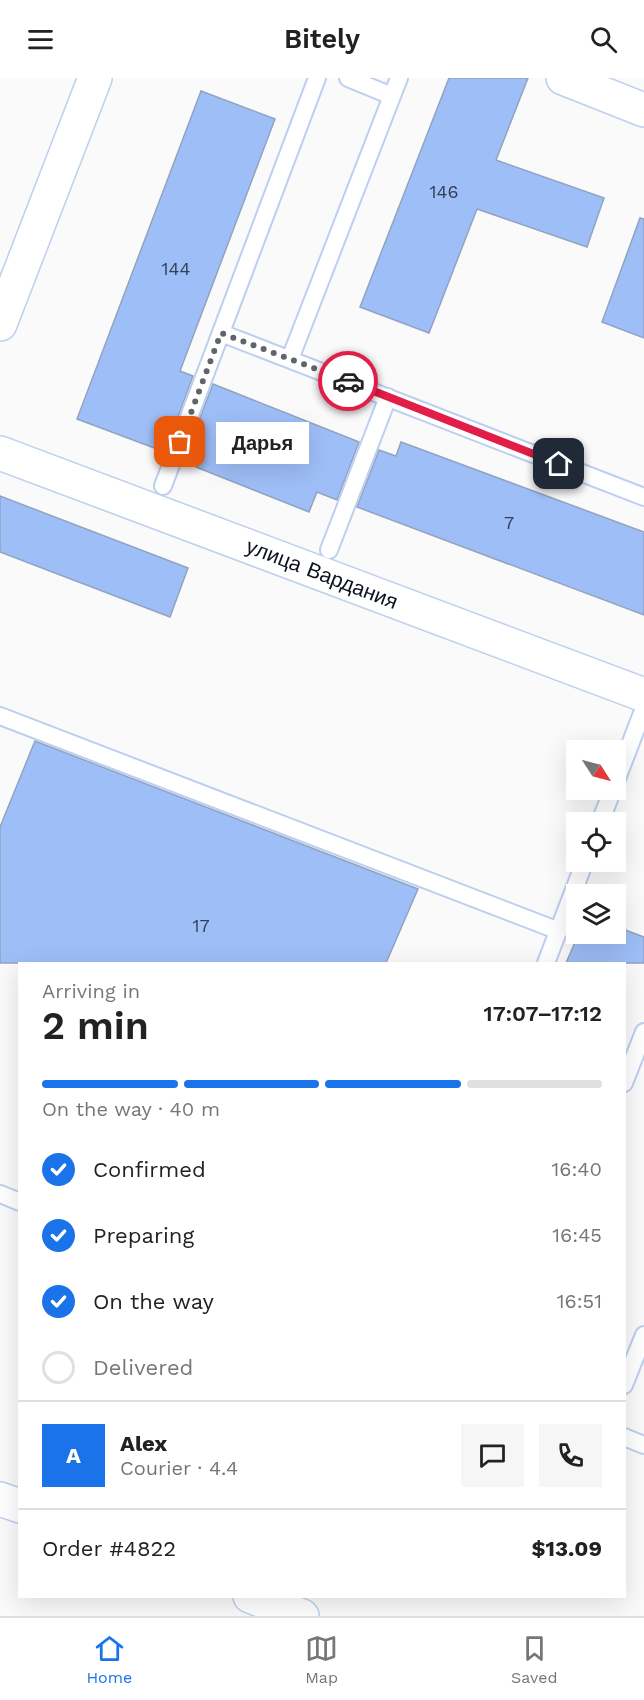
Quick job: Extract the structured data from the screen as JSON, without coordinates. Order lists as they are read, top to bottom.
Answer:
{
  "streets": {
    "street": ["улица Вардания"]
  },
  "places": ["Дарья"],
  "house_numbers": [
    "146",
    "144",
    "7",
    "17"
  ],
  "north": "bottom right",
  "page": {
    "header": "Bitely",
    "bubble": "Дарья",
    "heading": ["2 min", "Arriving in", "17:07–17:12"],
    "panel": [
      "Alex",
      "Courier · 4.4",
      "Order #4822",
      "$13.09"
    ],
    "bar": "On the way · 40 m",
    "list": [
      ["Confirmed", "16:40"],
      ["Preparing", "16:45"],
      ["On the way", "16:51"],
      "Delivered"
    ],
    "round": "A",
    "tabs": ["Home", "Map", "Saved"]
  }
}
